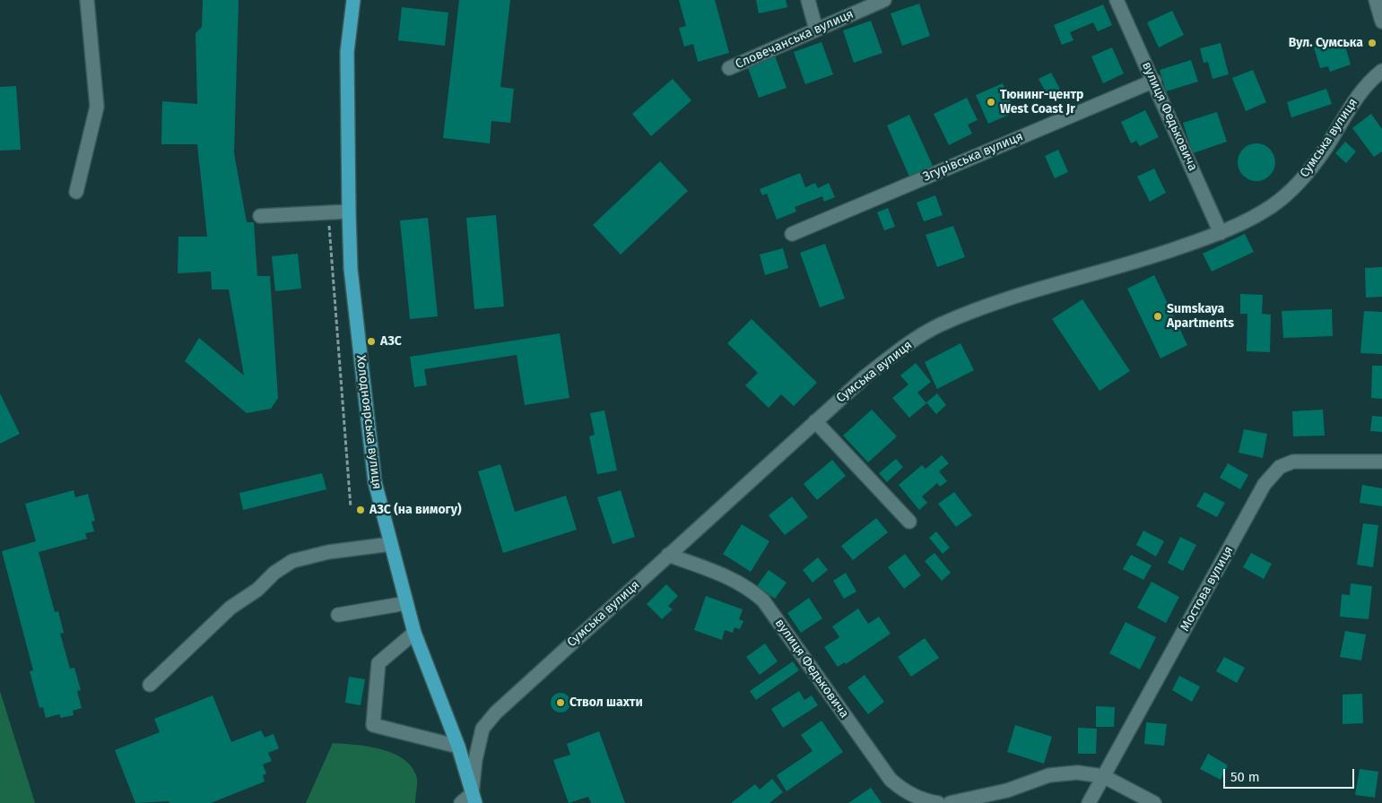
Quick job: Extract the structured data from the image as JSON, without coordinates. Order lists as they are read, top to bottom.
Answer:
{
  "streets": {
    "main road": ["Холодноярська вулиця"],
    "street": [
      "Словечанська вулиця",
      "вулиця Федьковича",
      "Сумська вулиця",
      "Згурівська вулиця",
      "Мостова вулиця"
    ]
  },
  "crossings": [
    ["вулиця Федьковича", "Сумська вулиця"],
    ["вулиця Федьковича", "Згурівська вулиця"],
    ["Сумська вулиця", "Холодноярська вулиця"]
  ],
  "places": [
    "Вул. Сумська",
    "Тюнинг-центр West Coast Jr",
    "Sumskaya Apartments",
    "АЗС",
    "АЗС (на вимогу)",
    "Ствол шахти"
  ],
  "scale_bar": "50 m"
}
